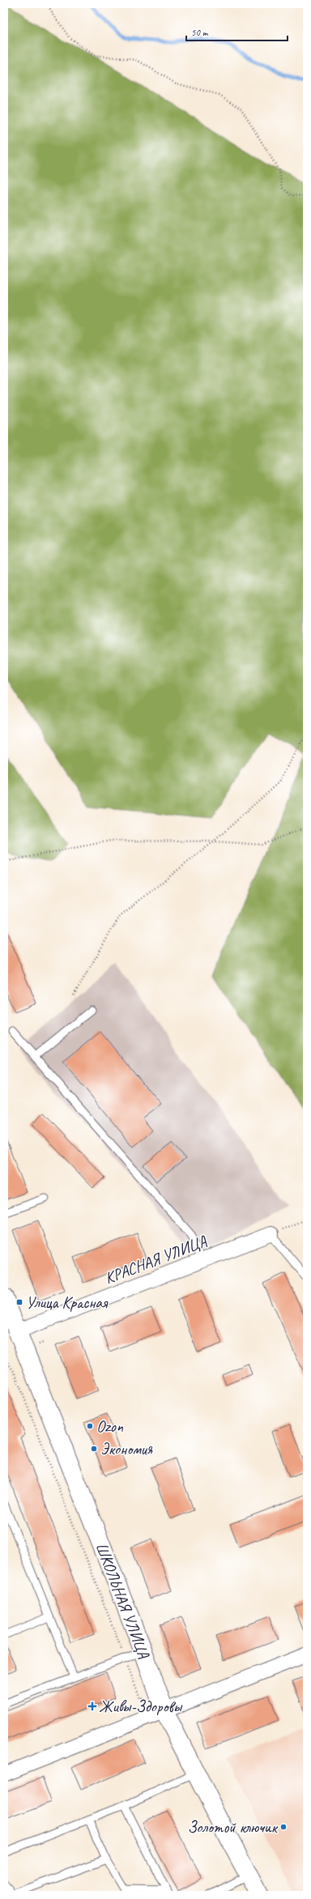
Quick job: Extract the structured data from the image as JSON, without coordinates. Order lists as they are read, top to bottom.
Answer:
{
  "streets": {
    "street": ["КРАСНАЯ УЛИЦА", "ШКОЛЬНАЯ УЛИЦА"]
  },
  "crossings": [
    ["КРАСНАЯ УЛИЦА", "ШКОЛЬНАЯ УЛИЦА"]
  ],
  "places": {
    "transit": ["Улица Красная"],
    "other": ["Ozon", "Экономия", "Золотой ключик"],
    "health": ["Живы-Здоровы"]
  },
  "scale_bar": "50 m"
}
